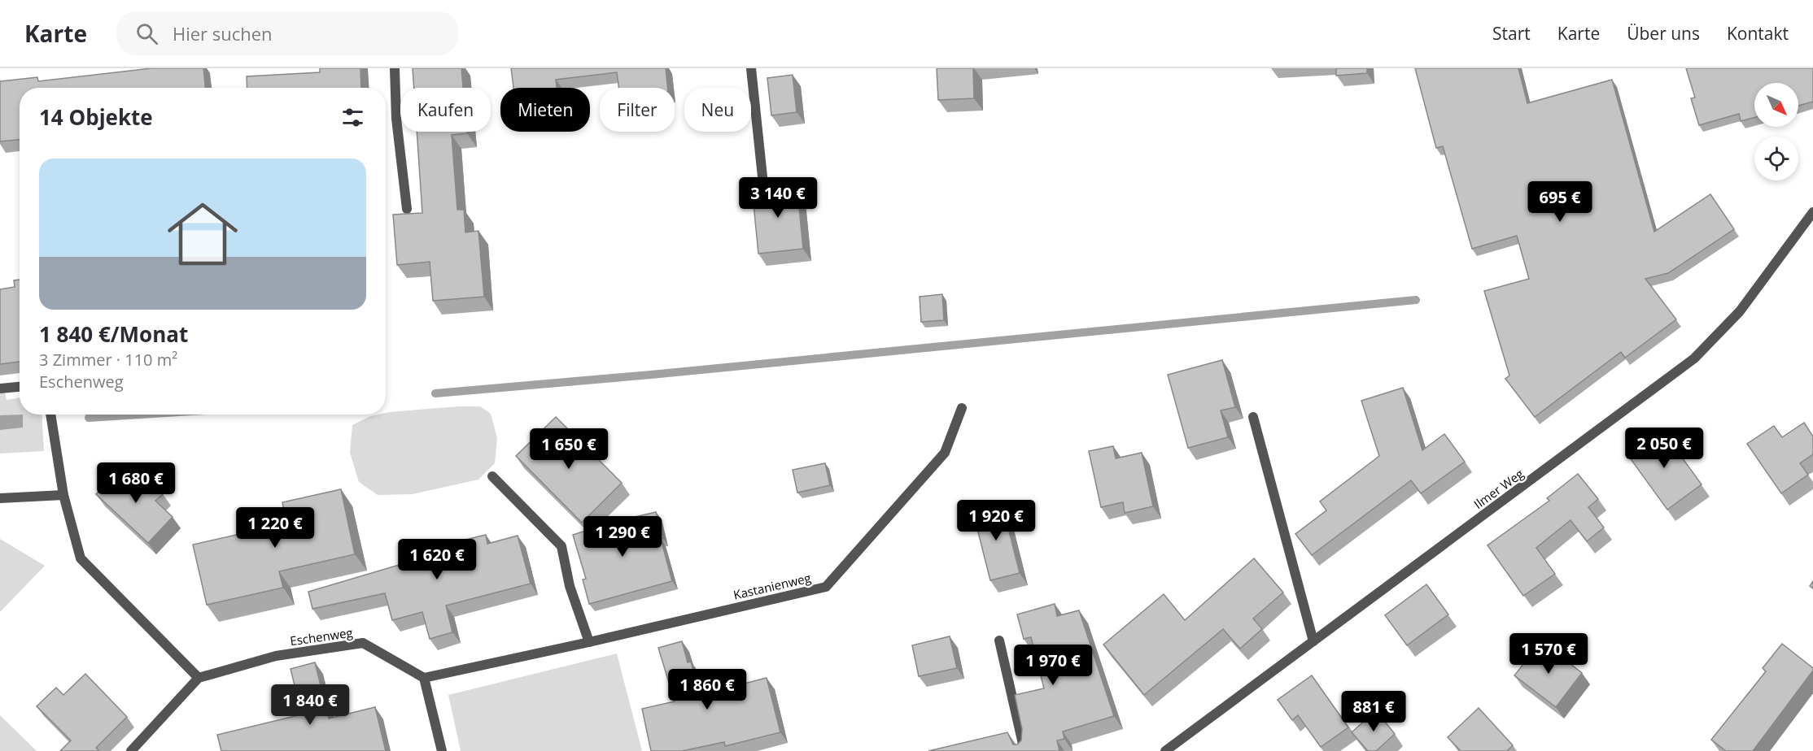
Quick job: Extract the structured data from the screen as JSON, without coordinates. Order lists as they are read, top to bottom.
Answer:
{
  "streets": {
    "street": ["Ilmer Weg", "Kastanienweg", "Eschenweg"]
  },
  "crossings": [
    ["Kastanienweg", "Eschenweg"]
  ],
  "north": "bottom right",
  "page": {
    "header": "Karte",
    "search": "Hier suchen",
    "nav": [
      "Start",
      "Karte",
      "Über uns",
      "Kontakt"
    ],
    "chip": [
      "Kaufen",
      "Mieten",
      "Filter",
      "Neu"
    ],
    "heading": "14 Objekte",
    "list": [
      {
        "name": "1 840 €/Monat",
        "note": "3 Zimmer · 110 m² · Eschenweg"
      }
    ],
    "price": [
      "3 140 €",
      "695 €",
      "2 050 €",
      "1 650 €",
      "1 680 €",
      "1 920 €",
      "1 220 €",
      "1 290 €",
      "1 620 €",
      "1 570 €",
      "1 970 €",
      "1 860 €",
      "1 840 €",
      "881 €"
    ]
  }
}
